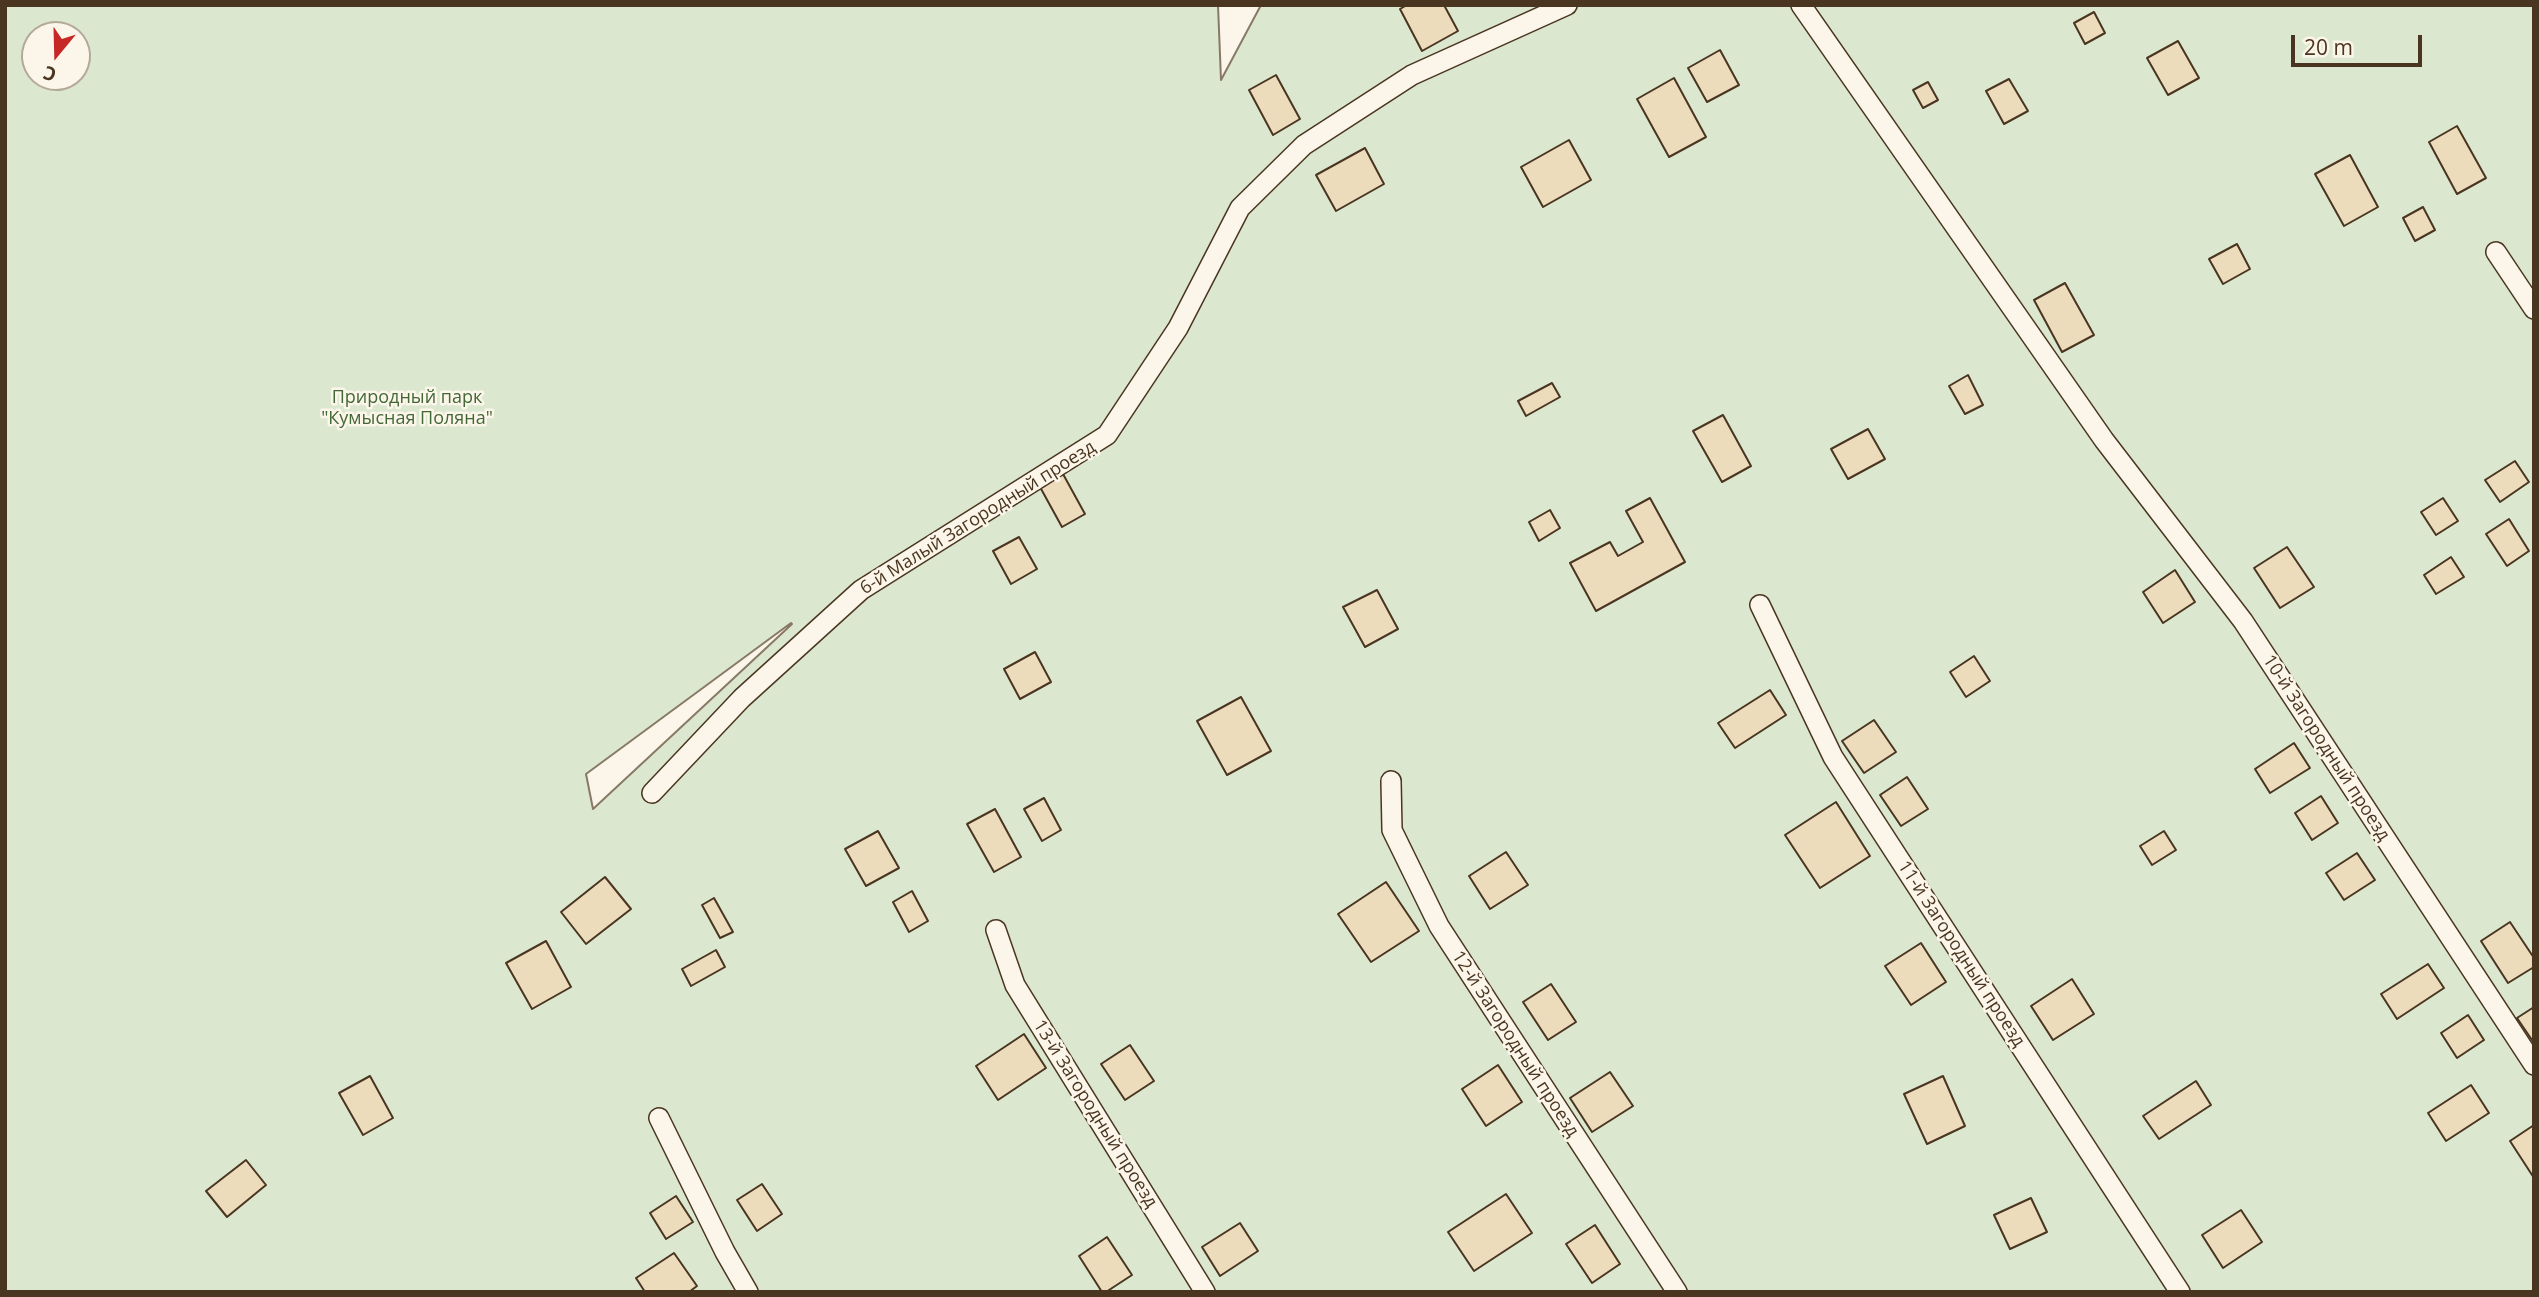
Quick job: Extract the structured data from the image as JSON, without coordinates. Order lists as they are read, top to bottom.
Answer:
{
  "streets": {
    "lane": [
      "6-й Малый Загородный проезд",
      "10-й Загородный проезд",
      "11-й Загородный проезд",
      "12-й Загородный проезд",
      "13-й Загородный проезд"
    ]
  },
  "parks": ["Природный парк \"Кумысная Поляна\""],
  "scale_bar": "20 m",
  "north": "bottom"
}
